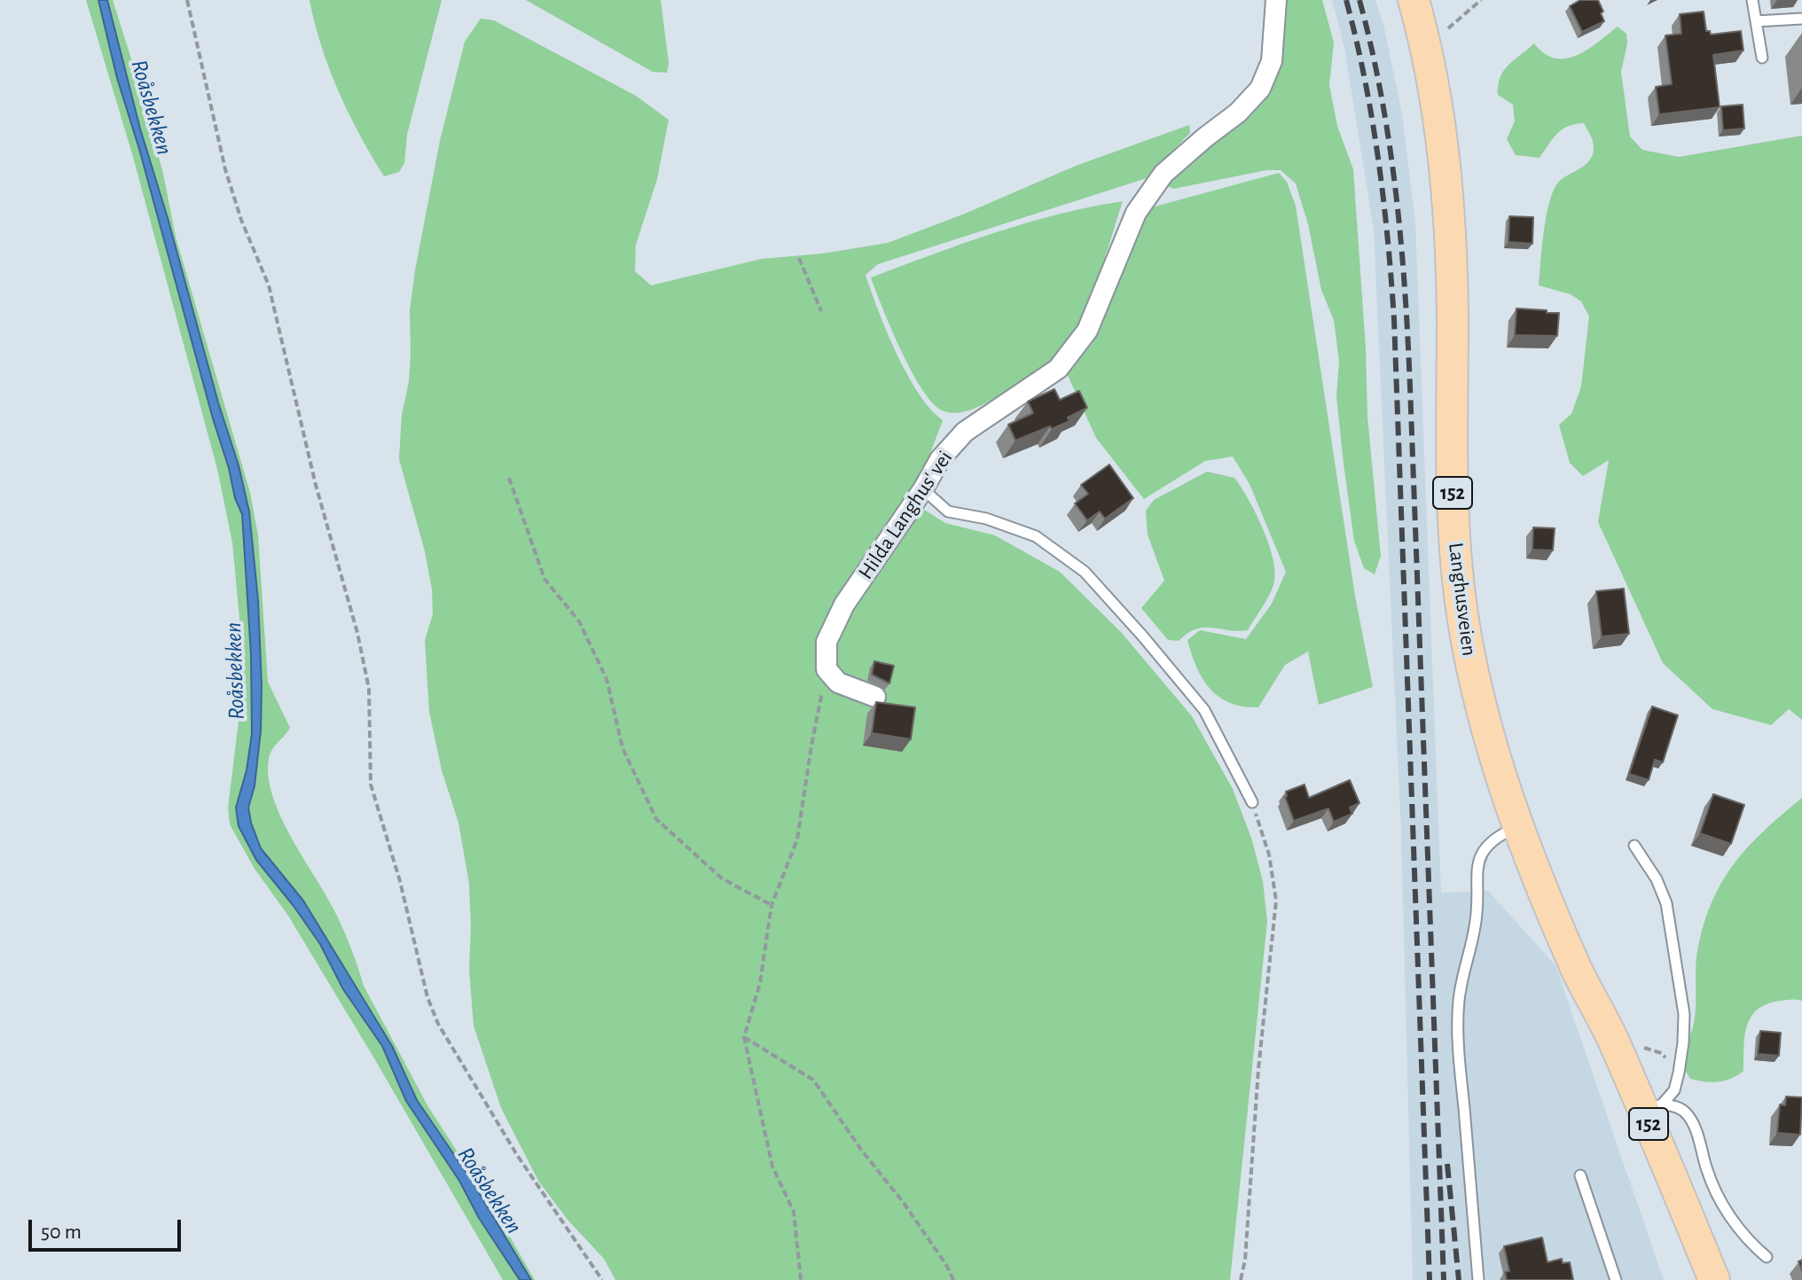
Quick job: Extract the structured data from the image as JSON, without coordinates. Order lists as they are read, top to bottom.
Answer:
{
  "streets": {
    "main road": ["152", "Langhusveien"],
    "street": ["Hilda Langhus' vei"]
  },
  "water": ["Roåsbekken"],
  "scale_bar": "50 m"
}
